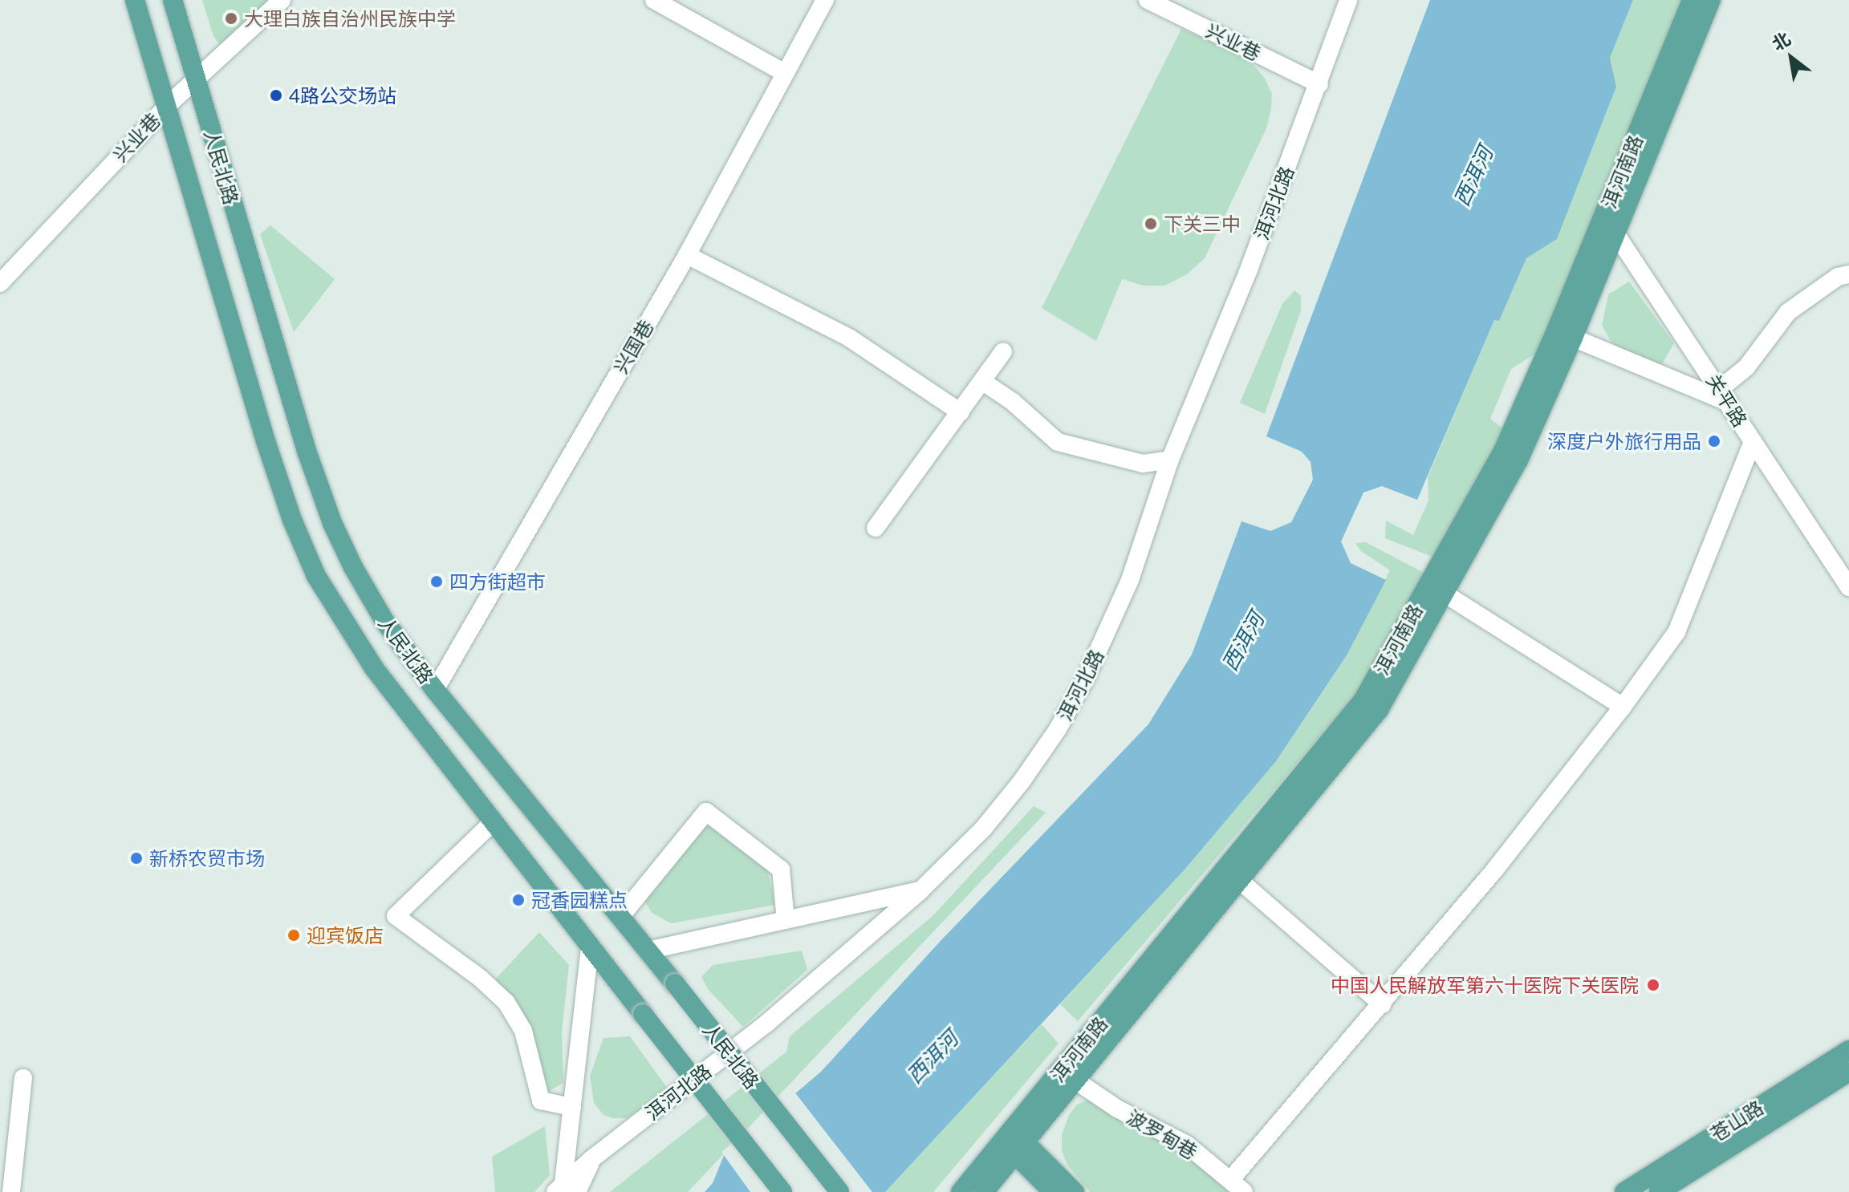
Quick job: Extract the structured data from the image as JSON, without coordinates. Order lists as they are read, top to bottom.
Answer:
{
  "streets": {
    "main road": ["人民北路", "洱河南路", "苍山路"],
    "street": [
      "兴业巷",
      "洱河北路",
      "兴国巷",
      "关平路",
      "波罗甸巷"
    ]
  },
  "crossings": [
    ["兴业巷", "人民北路"],
    ["兴业巷", "洱河北路"],
    ["人民北路", "兴国巷"],
    ["洱河南路", "关平路"],
    ["洱河南路", "波罗甸巷"]
  ],
  "water": ["西洱河"],
  "places": [
    "大理白族自治州民族中学",
    "4路公交场站",
    "下关三中",
    "深度户外旅行用品",
    "四方街超市",
    "新桥农贸市场",
    "冠香园糕点",
    "迎宾饭店",
    "中国人民解放军第六十医院下关医院"
  ],
  "north": "top left"
}
